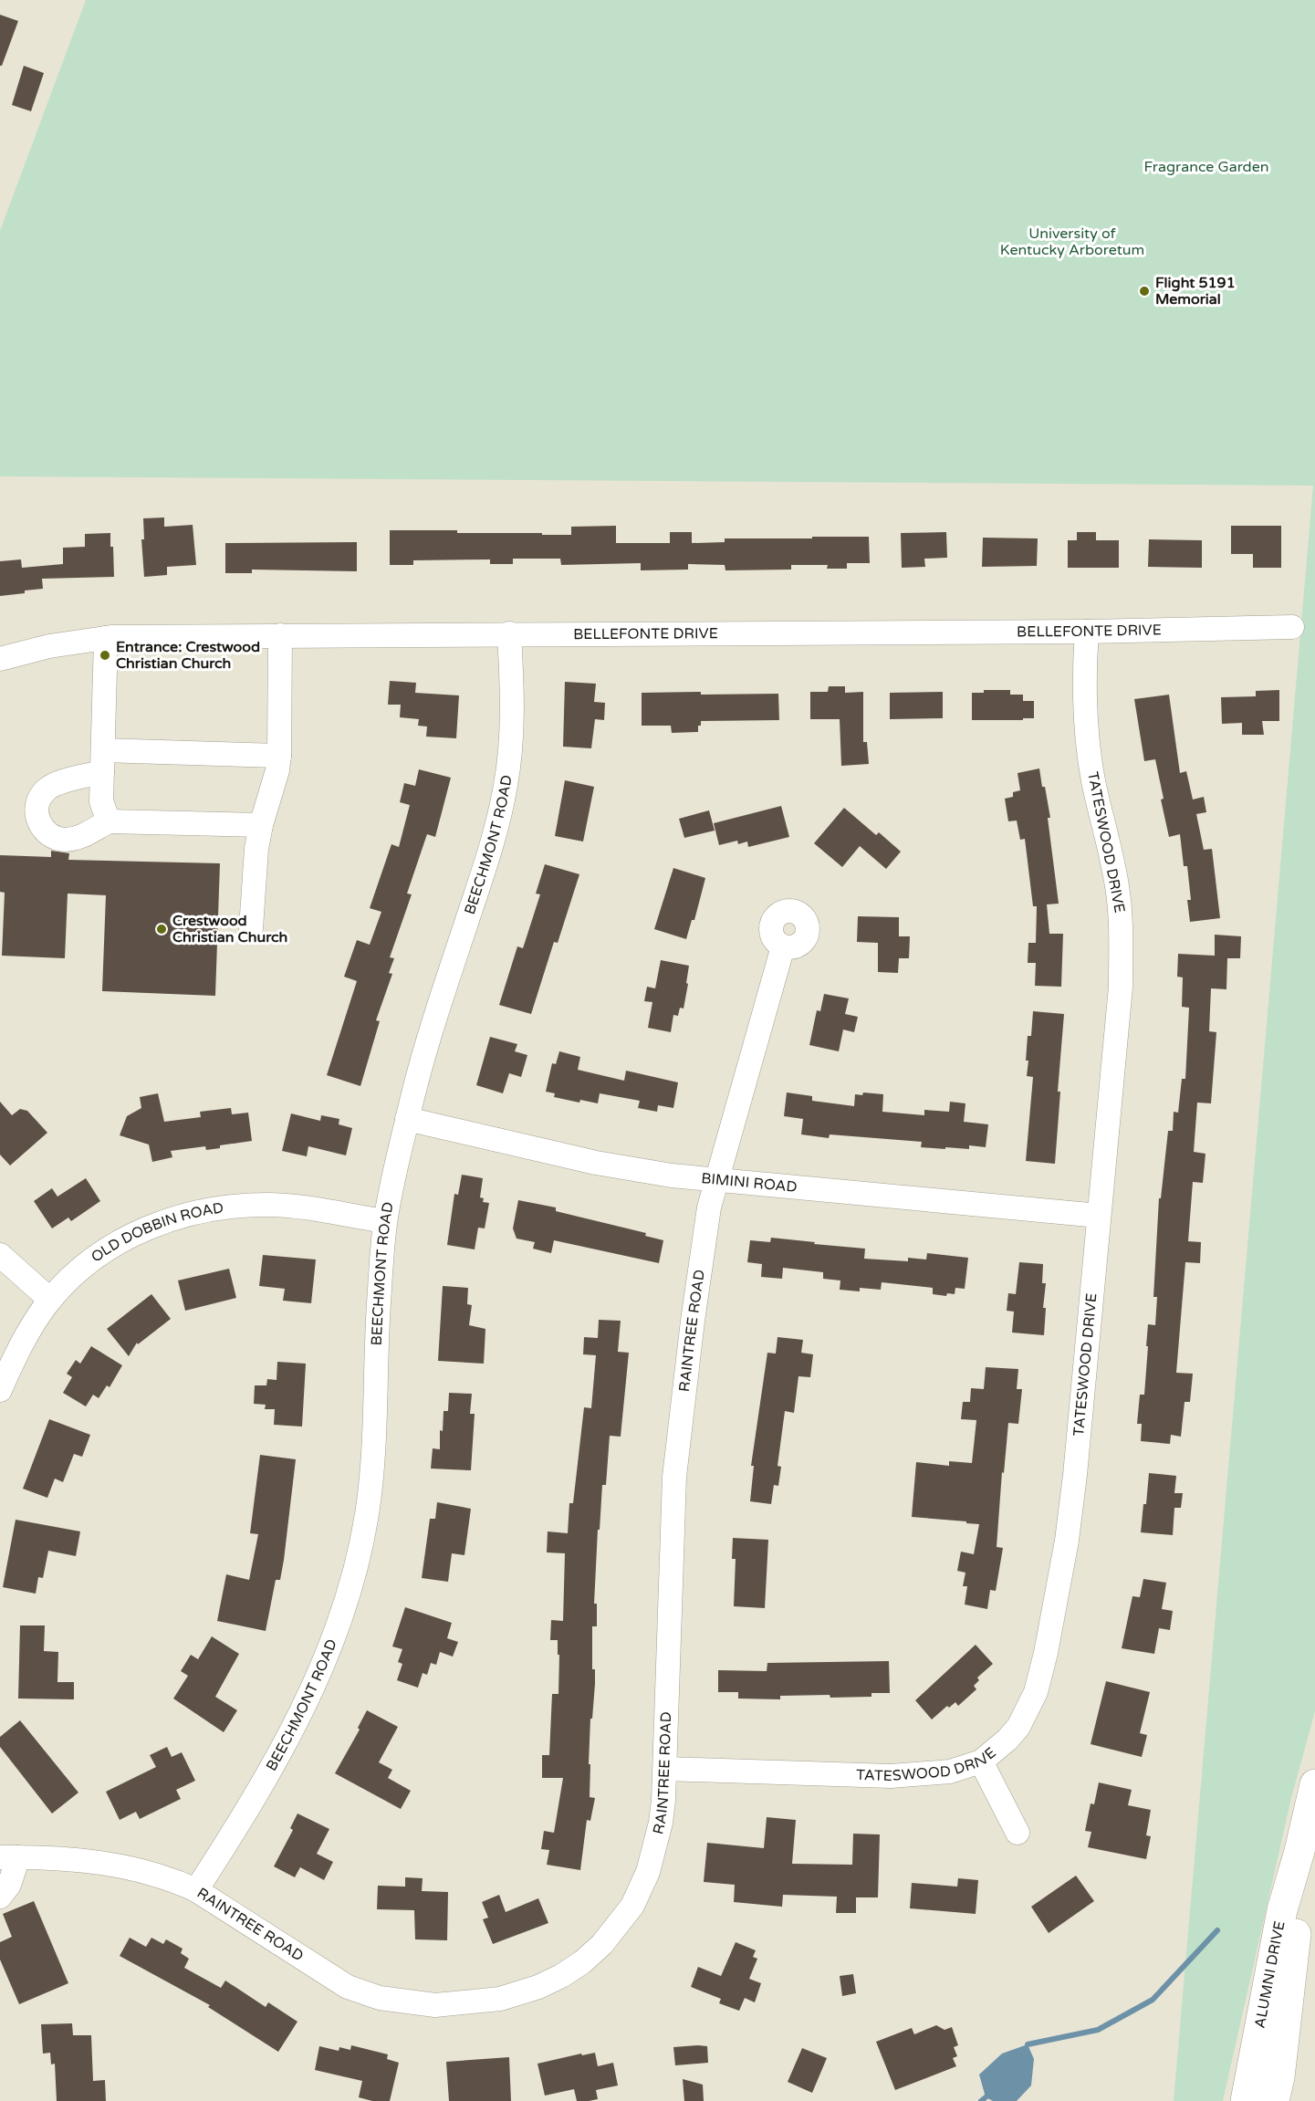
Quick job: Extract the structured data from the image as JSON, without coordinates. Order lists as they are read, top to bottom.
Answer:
{
  "streets": {
    "main road": ["ALUMNI DRIVE"],
    "street": [
      "BELLEFONTE DRIVE",
      "TATESWOOD DRIVE",
      "BEECHMONT ROAD",
      "BIMINI ROAD",
      "OLD DOBBIN ROAD",
      "RAINTREE ROAD"
    ]
  },
  "crossings": [
    ["BELLEFONTE DRIVE", "TATESWOOD DRIVE"],
    ["BELLEFONTE DRIVE", "BEECHMONT ROAD"],
    ["TATESWOOD DRIVE", "BIMINI ROAD"],
    ["TATESWOOD DRIVE", "RAINTREE ROAD"],
    ["BEECHMONT ROAD", "BIMINI ROAD"],
    ["BEECHMONT ROAD", "OLD DOBBIN ROAD"],
    ["BEECHMONT ROAD", "RAINTREE ROAD"],
    ["BIMINI ROAD", "RAINTREE ROAD"]
  ],
  "parks": ["Fragrance Garden", "University of Kentucky Arboretum"],
  "places": ["Flight 5191 Memorial", "Entrance: Crestwood Christian Church", "Crestwood Christian Church"]
}
